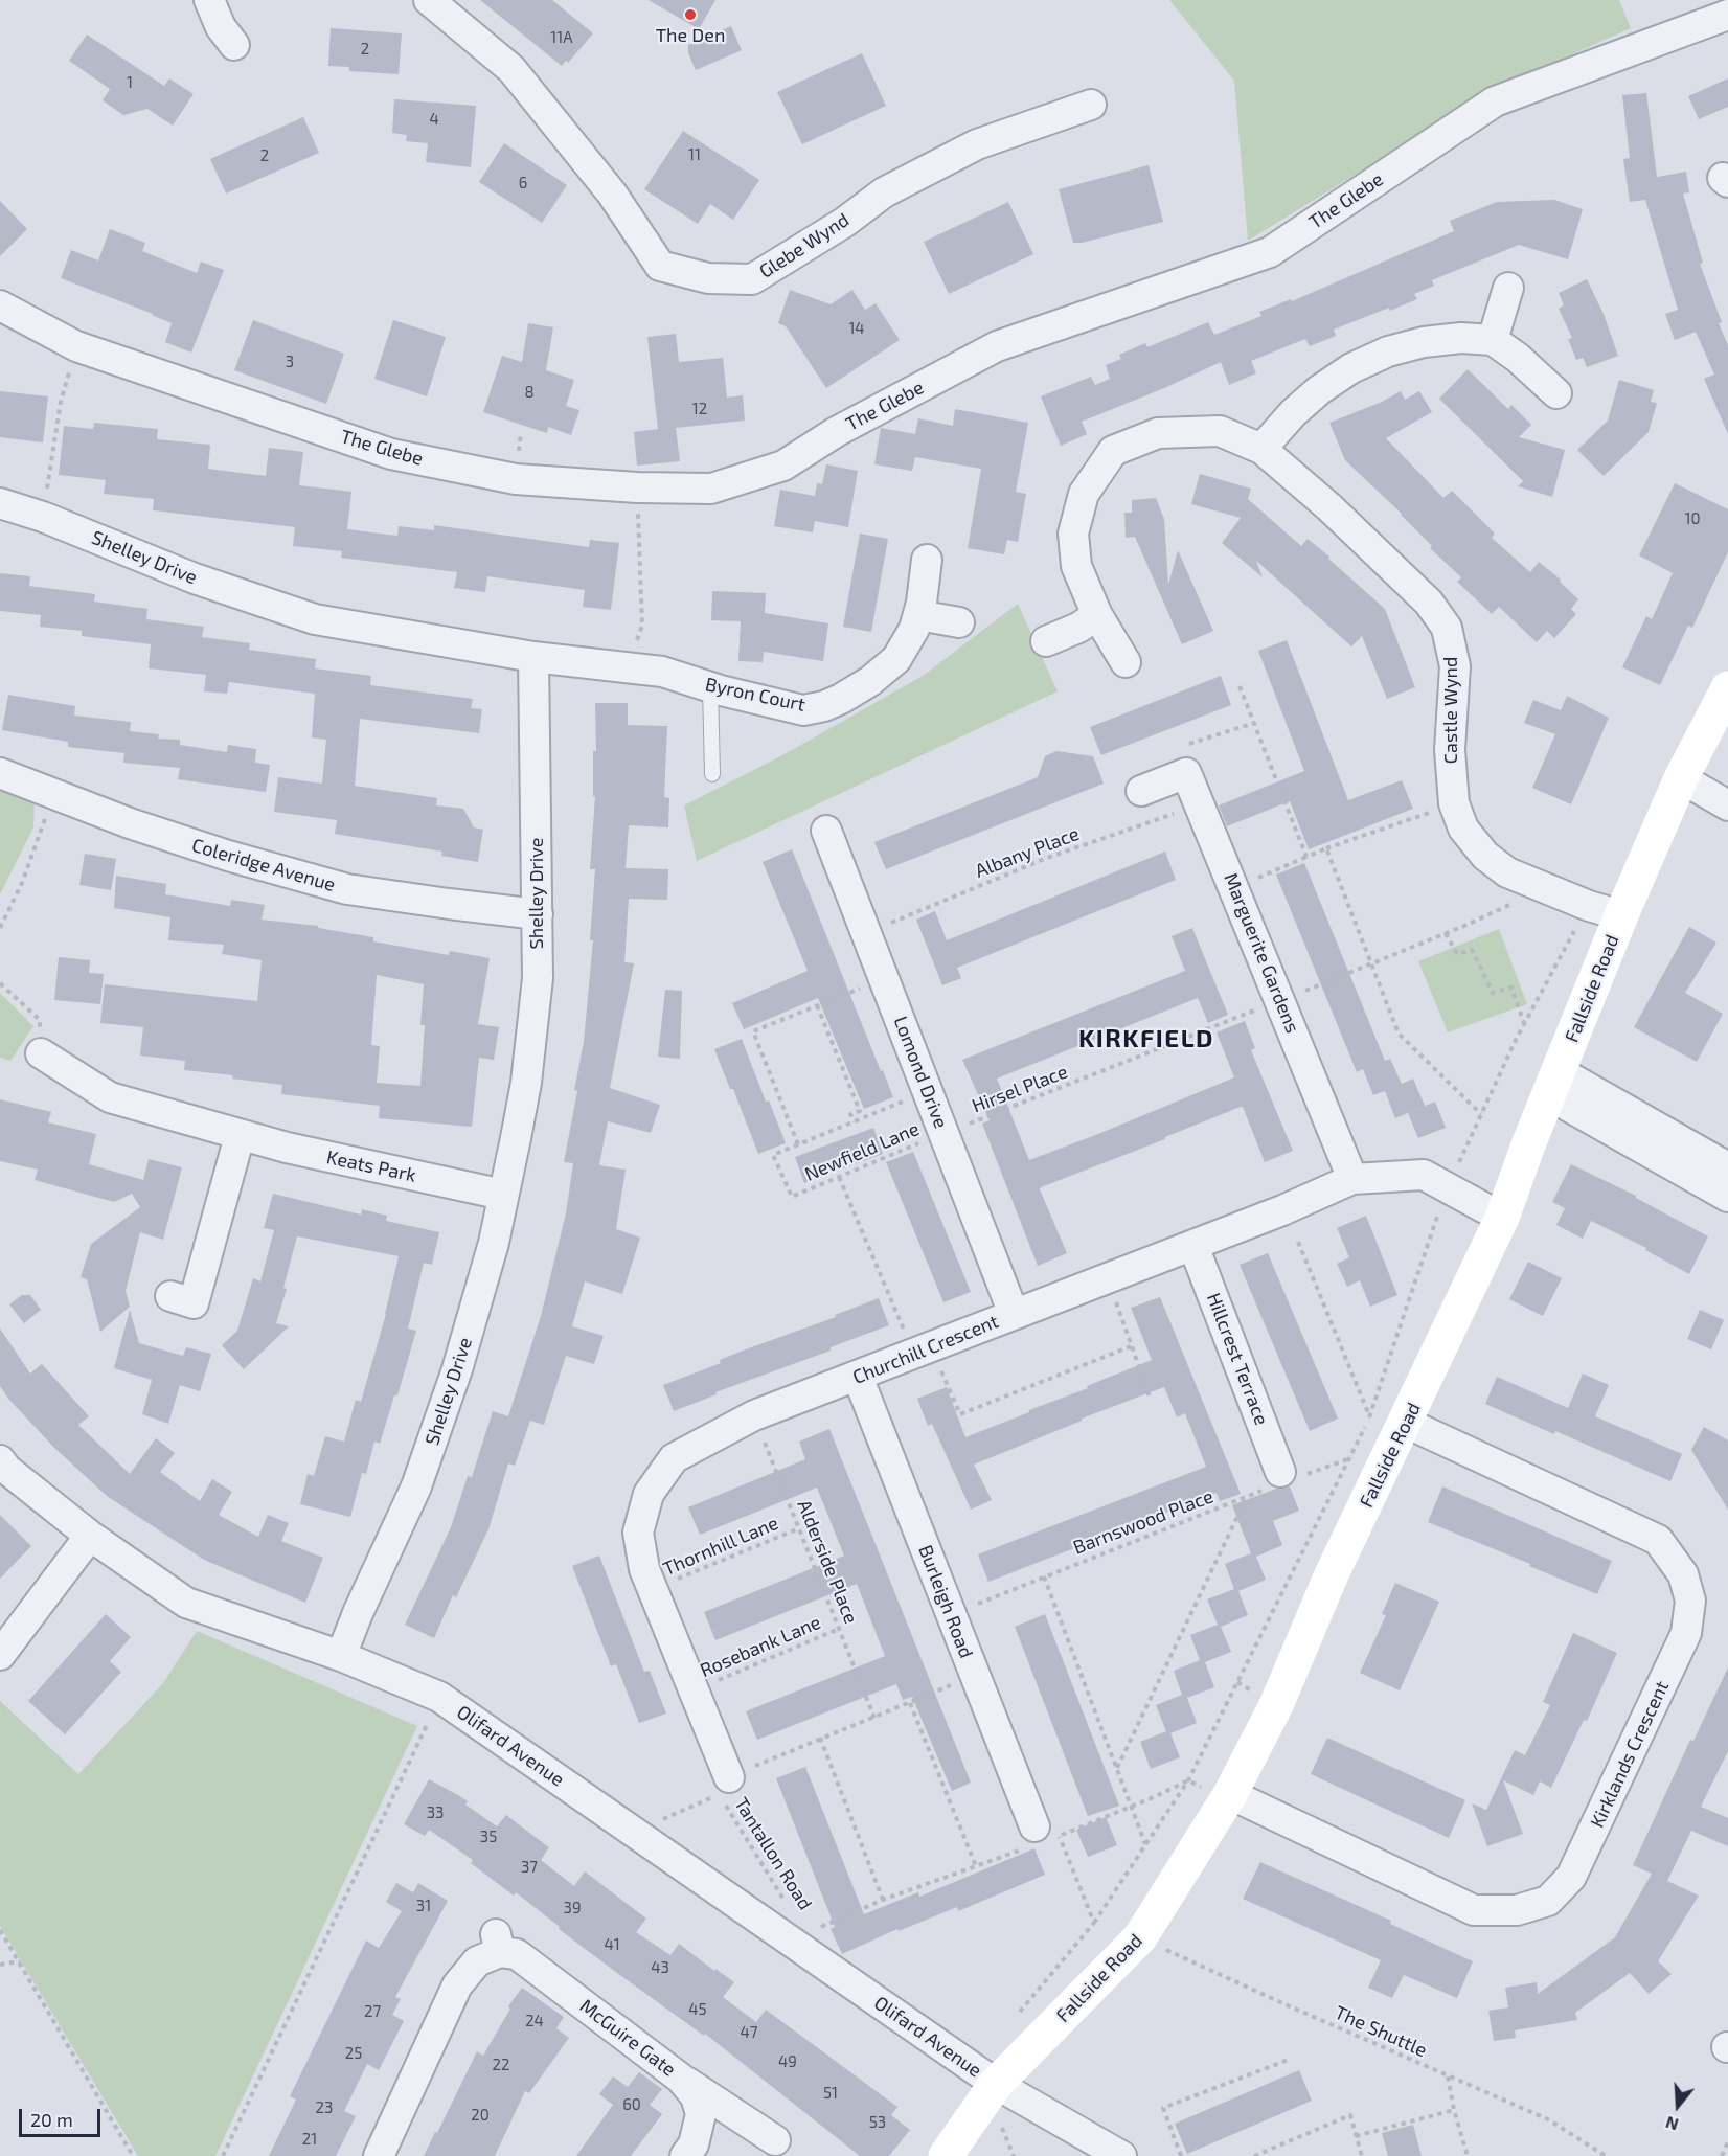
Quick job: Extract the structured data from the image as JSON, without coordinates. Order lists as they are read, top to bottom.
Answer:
{
  "streets": {
    "street": [
      "The Glebe",
      "Glebe Wynd",
      "Shelley Drive",
      "Byron Court",
      "Castle Wynd",
      "Coleridge Avenue",
      "Marguerite Gardens",
      "Fallside Road",
      "Lomond Drive",
      "Keats Park",
      "Churchill Crescent",
      "Hillcrest Terrace",
      "Burleigh Road",
      "Olifard Avenue",
      "Kirklands Crescent",
      "McGuire Gate"
    ],
    "path": [
      "Albany Place",
      "Hirsel Place",
      "Newfield Lane",
      "Barnswood Place",
      "Thornhill Lane",
      "Alderside Place",
      "Rosebank Lane",
      "Tantallon Road",
      "The Shuttle"
    ]
  },
  "crossings": [
    ["Shelley Drive", "Byron Court"],
    ["Shelley Drive", "Coleridge Avenue"],
    ["Shelley Drive", "Keats Park"],
    ["Shelley Drive", "Olifard Avenue"],
    ["Castle Wynd", "Fallside Road"],
    ["Castle Wynd", "Hirsel Place"],
    ["Albany Place", "Marguerite Gardens"],
    ["Albany Place", "Lomond Drive"],
    ["Marguerite Gardens", "Hirsel Place"],
    ["Marguerite Gardens", "Churchill Crescent"],
    ["Fallside Road", "Churchill Crescent"],
    ["Fallside Road", "Olifard Avenue"],
    ["Fallside Road", "Kirklands Crescent"],
    ["Fallside Road", "The Shuttle"],
    ["Lomond Drive", "Hirsel Place"],
    ["Lomond Drive", "Newfield Lane"],
    ["Lomond Drive", "Churchill Crescent"],
    ["Hirsel Place", "Newfield Lane"],
    ["Churchill Crescent", "Hillcrest Terrace"],
    ["Churchill Crescent", "Thornhill Lane"],
    ["Churchill Crescent", "Alderside Place"],
    ["Churchill Crescent", "Burleigh Road"],
    ["Churchill Crescent", "Rosebank Lane"],
    ["Churchill Crescent", "Tantallon Road"],
    ["Hillcrest Terrace", "Barnswood Place"],
    ["Barnswood Place", "Burleigh Road"],
    ["Thornhill Lane", "Alderside Place"],
    ["Alderside Place", "Rosebank Lane"],
    ["Alderside Place", "Tantallon Road"],
    ["Burleigh Road", "Tantallon Road"],
    ["Olifard Avenue", "Tantallon Road"]
  ],
  "districts": ["KIRKFIELD"],
  "places": ["The Den"],
  "house_numbers": [
    "11A",
    "2",
    "1",
    "4",
    "11",
    "2",
    "6",
    "14",
    "3",
    "8",
    "12",
    "10",
    "33",
    "35",
    "37",
    "31",
    "39",
    "41",
    "43",
    "45",
    "27",
    "24",
    "47",
    "25",
    "49",
    "22",
    "51",
    "60",
    "23",
    "20",
    "53",
    "21"
  ],
  "scale_bar": "20 m",
  "north": "bottom"
}
